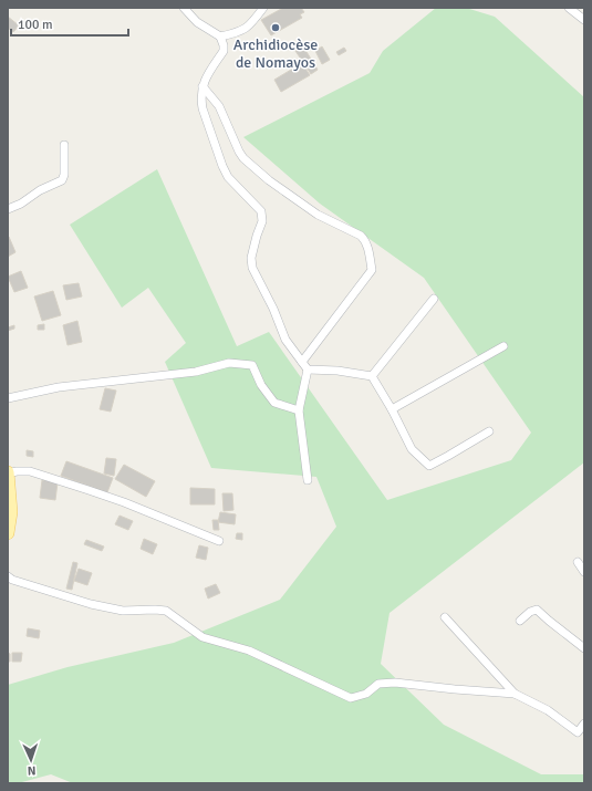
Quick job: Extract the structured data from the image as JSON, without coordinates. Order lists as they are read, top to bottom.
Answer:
{
  "places": ["Archidiocèse de Nomayos"],
  "scale_bar": "100 m",
  "north": "bottom"
}
